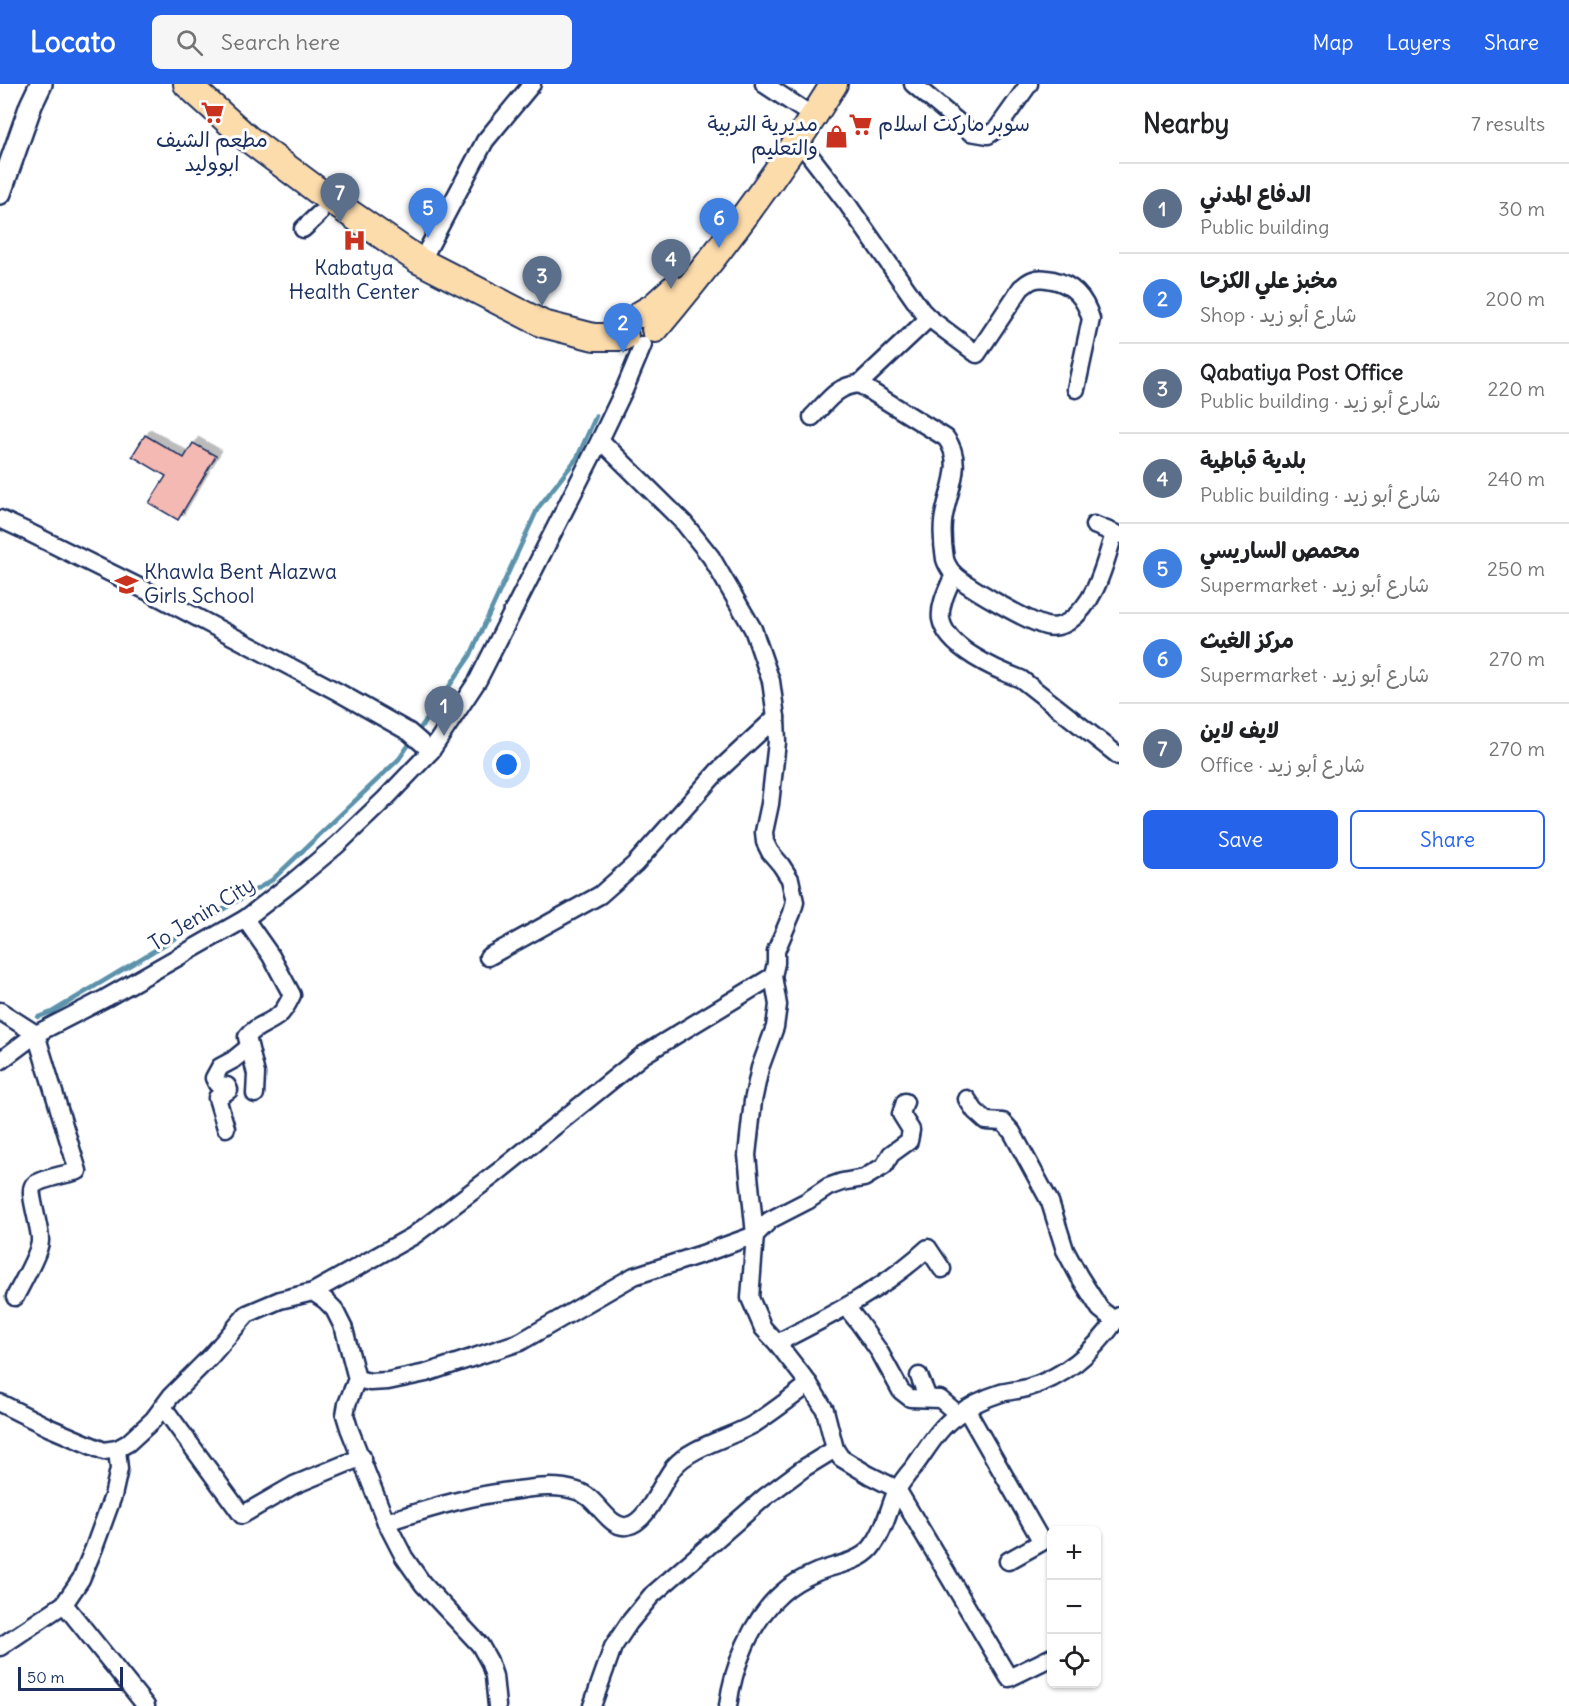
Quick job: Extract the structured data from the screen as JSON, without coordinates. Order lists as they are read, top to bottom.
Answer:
{
  "streets": {
    "street": ["To Jenin City"]
  },
  "places": {
    "supermarket": ["مطعم الشيف ابووليد", "سوبر ماركت اسلام"],
    "shop": ["مديرية التربية والتعليم"],
    "hospital": ["Kabatya Health Center"],
    "school or university": ["Khawla Bent Alazwa Girls School"]
  },
  "scale_bar": "50 m",
  "page": {
    "header": "Locato",
    "search": "Search here",
    "nav": ["Map", "Layers", "Share"],
    "heading": ["Nearby", "7 results"],
    "list": [
      {
        "mark": "1",
        "name": "الدفاع المدني",
        "note": "Public building",
        "value": "30 m"
      },
      {
        "mark": "2",
        "name": "مخبز علي الكزحا",
        "note": "Shop · شارع أبو زيد",
        "value": "200 m"
      },
      {
        "mark": "3",
        "name": "Qabatiya Post Office",
        "note": "Public building · شارع أبو زيد",
        "value": "220 m"
      },
      {
        "mark": "4",
        "name": "بلدية قباطية",
        "note": "Public building · شارع أبو زيد",
        "value": "240 m"
      },
      {
        "mark": "5",
        "name": "محمص الساريسي",
        "note": "Supermarket · شارع أبو زيد",
        "value": "250 m"
      },
      {
        "mark": "6",
        "name": "مركز الغيث",
        "note": "Supermarket · شارع أبو زيد",
        "value": "270 m"
      },
      {
        "mark": "7",
        "name": "لايف لاين",
        "note": "Office · شارع أبو زيد",
        "value": "270 m"
      }
    ],
    "pins": [
      "7",
      "5",
      "6",
      "4",
      "3",
      "2",
      "1"
    ],
    "buttons": ["Save", "Share"],
    "map_buttons": ["+", "−"],
    "scale": "50 m"
  }
}
